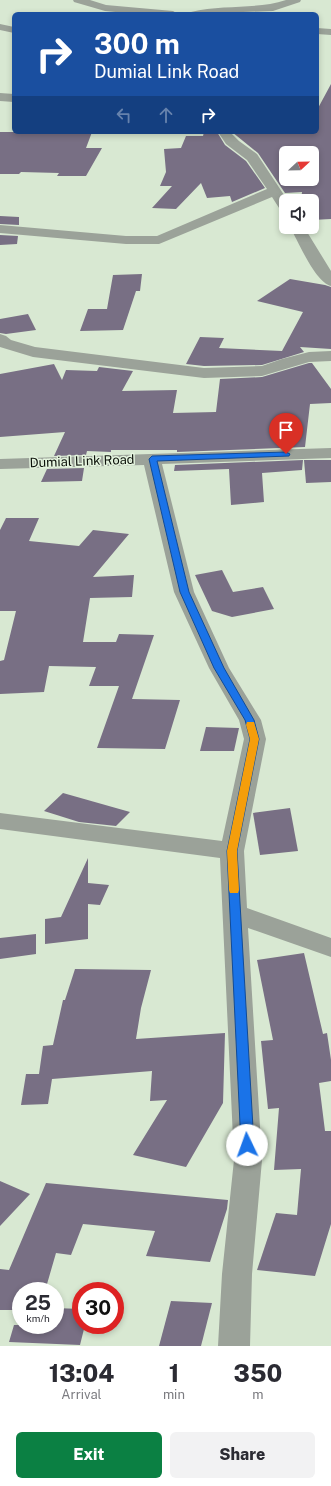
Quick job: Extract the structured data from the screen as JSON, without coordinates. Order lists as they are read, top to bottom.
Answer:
{
  "streets": {
    "street": ["Dumial Link Road"]
  },
  "north": "right",
  "page": {
    "turn": ["300 m", "Dumial Link Road"],
    "speed": "25 km/h",
    "limit": "30",
    "eta": [
      "13:04",
      "Arrival",
      "1",
      "min",
      "350",
      "m"
    ],
    "buttons": ["Exit", "Share"]
  }
}
